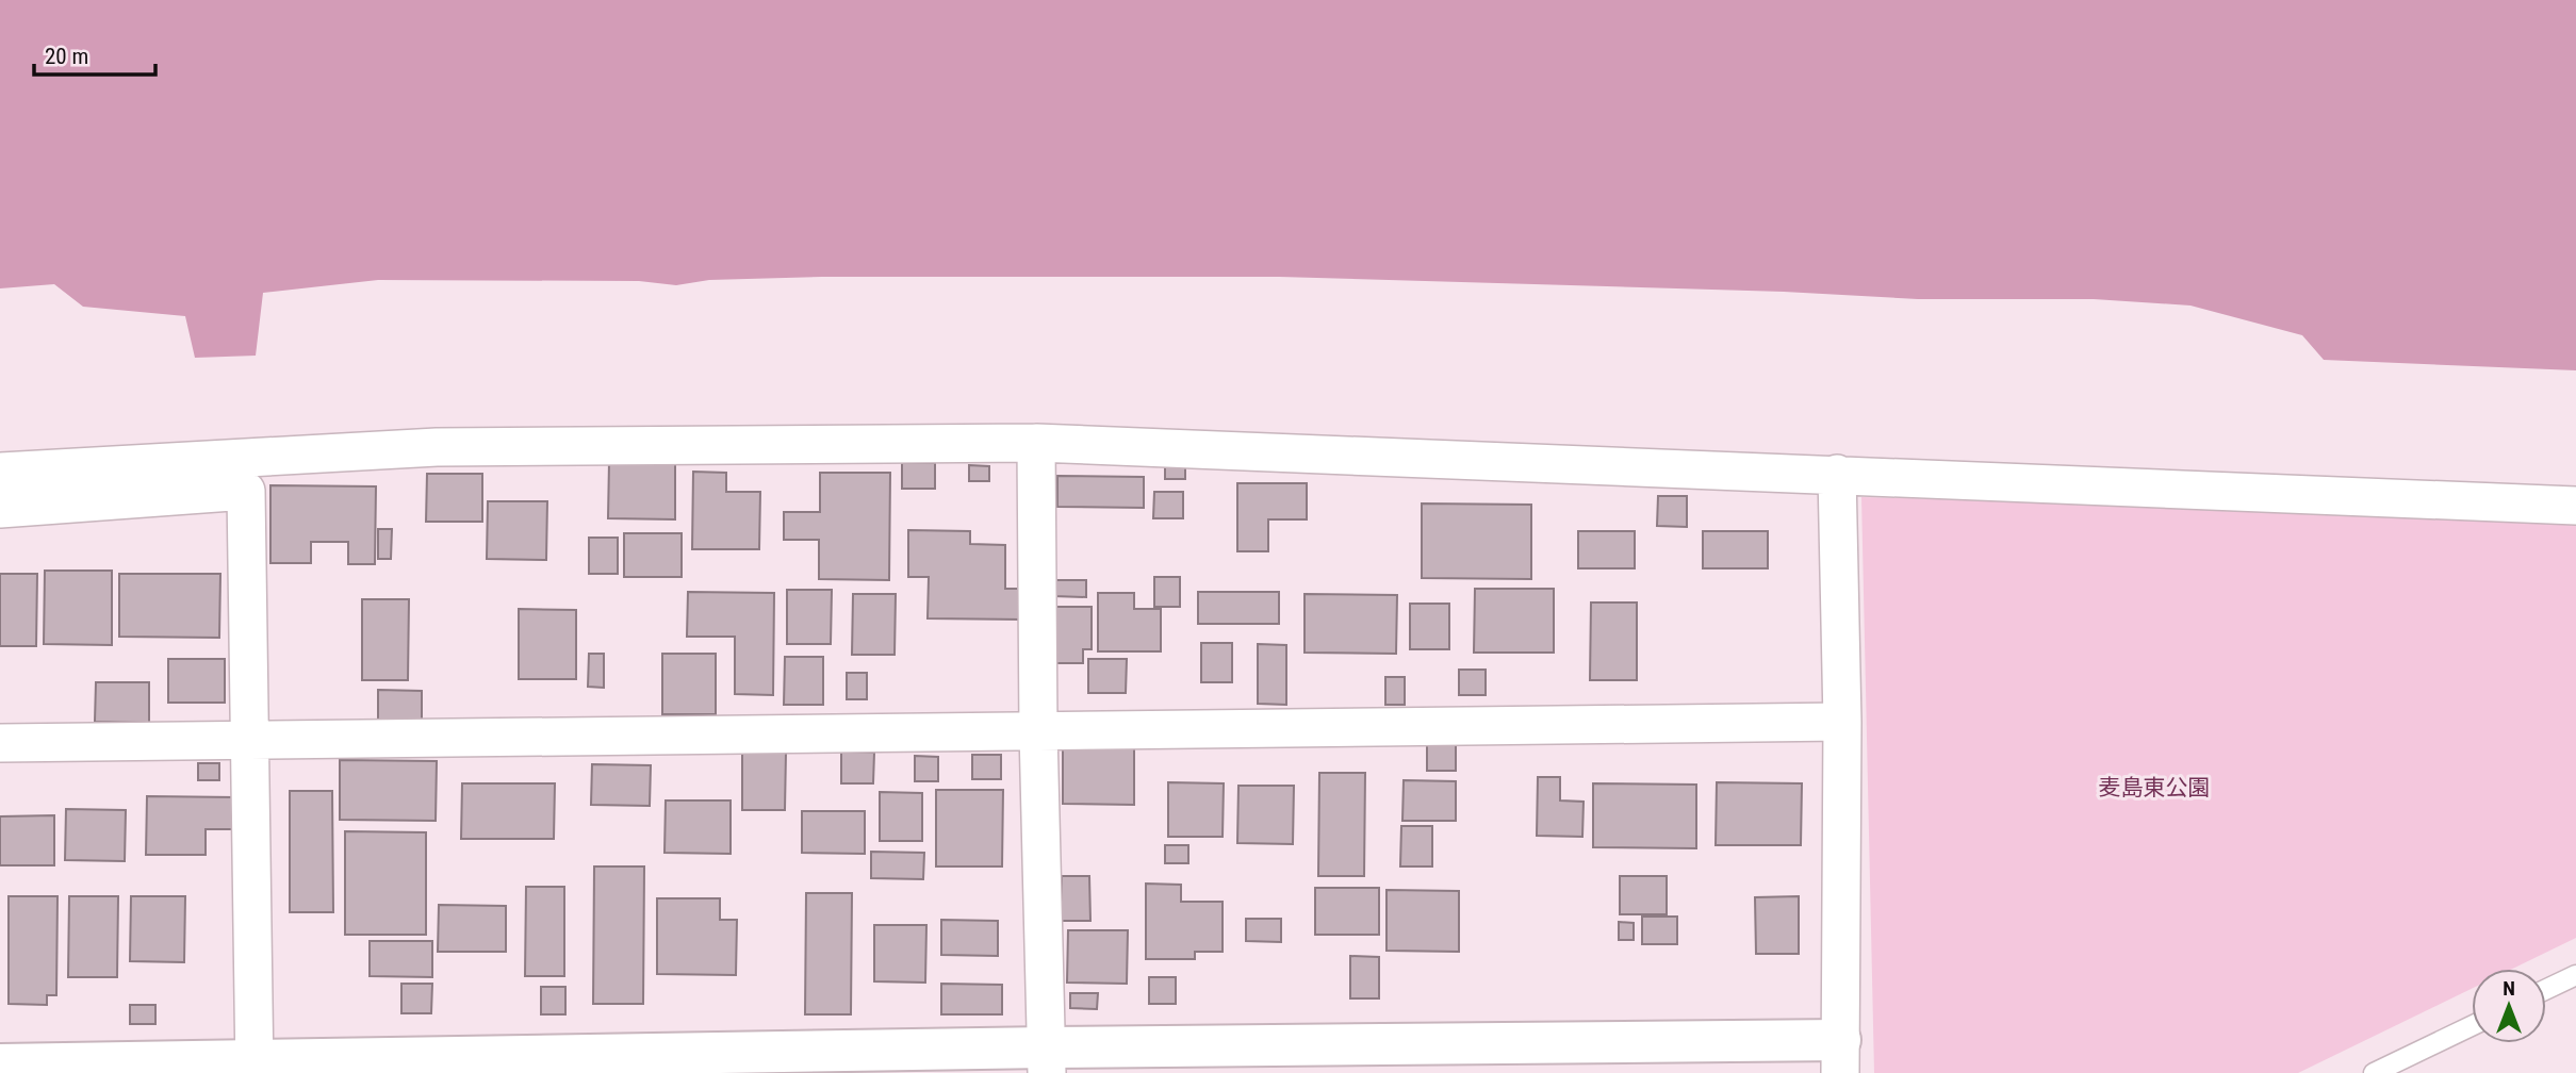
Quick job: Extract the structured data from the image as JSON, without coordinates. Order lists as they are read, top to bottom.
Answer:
{
  "parks": ["麦島東公園"],
  "scale_bar": "20 m",
  "north": "top"
}
